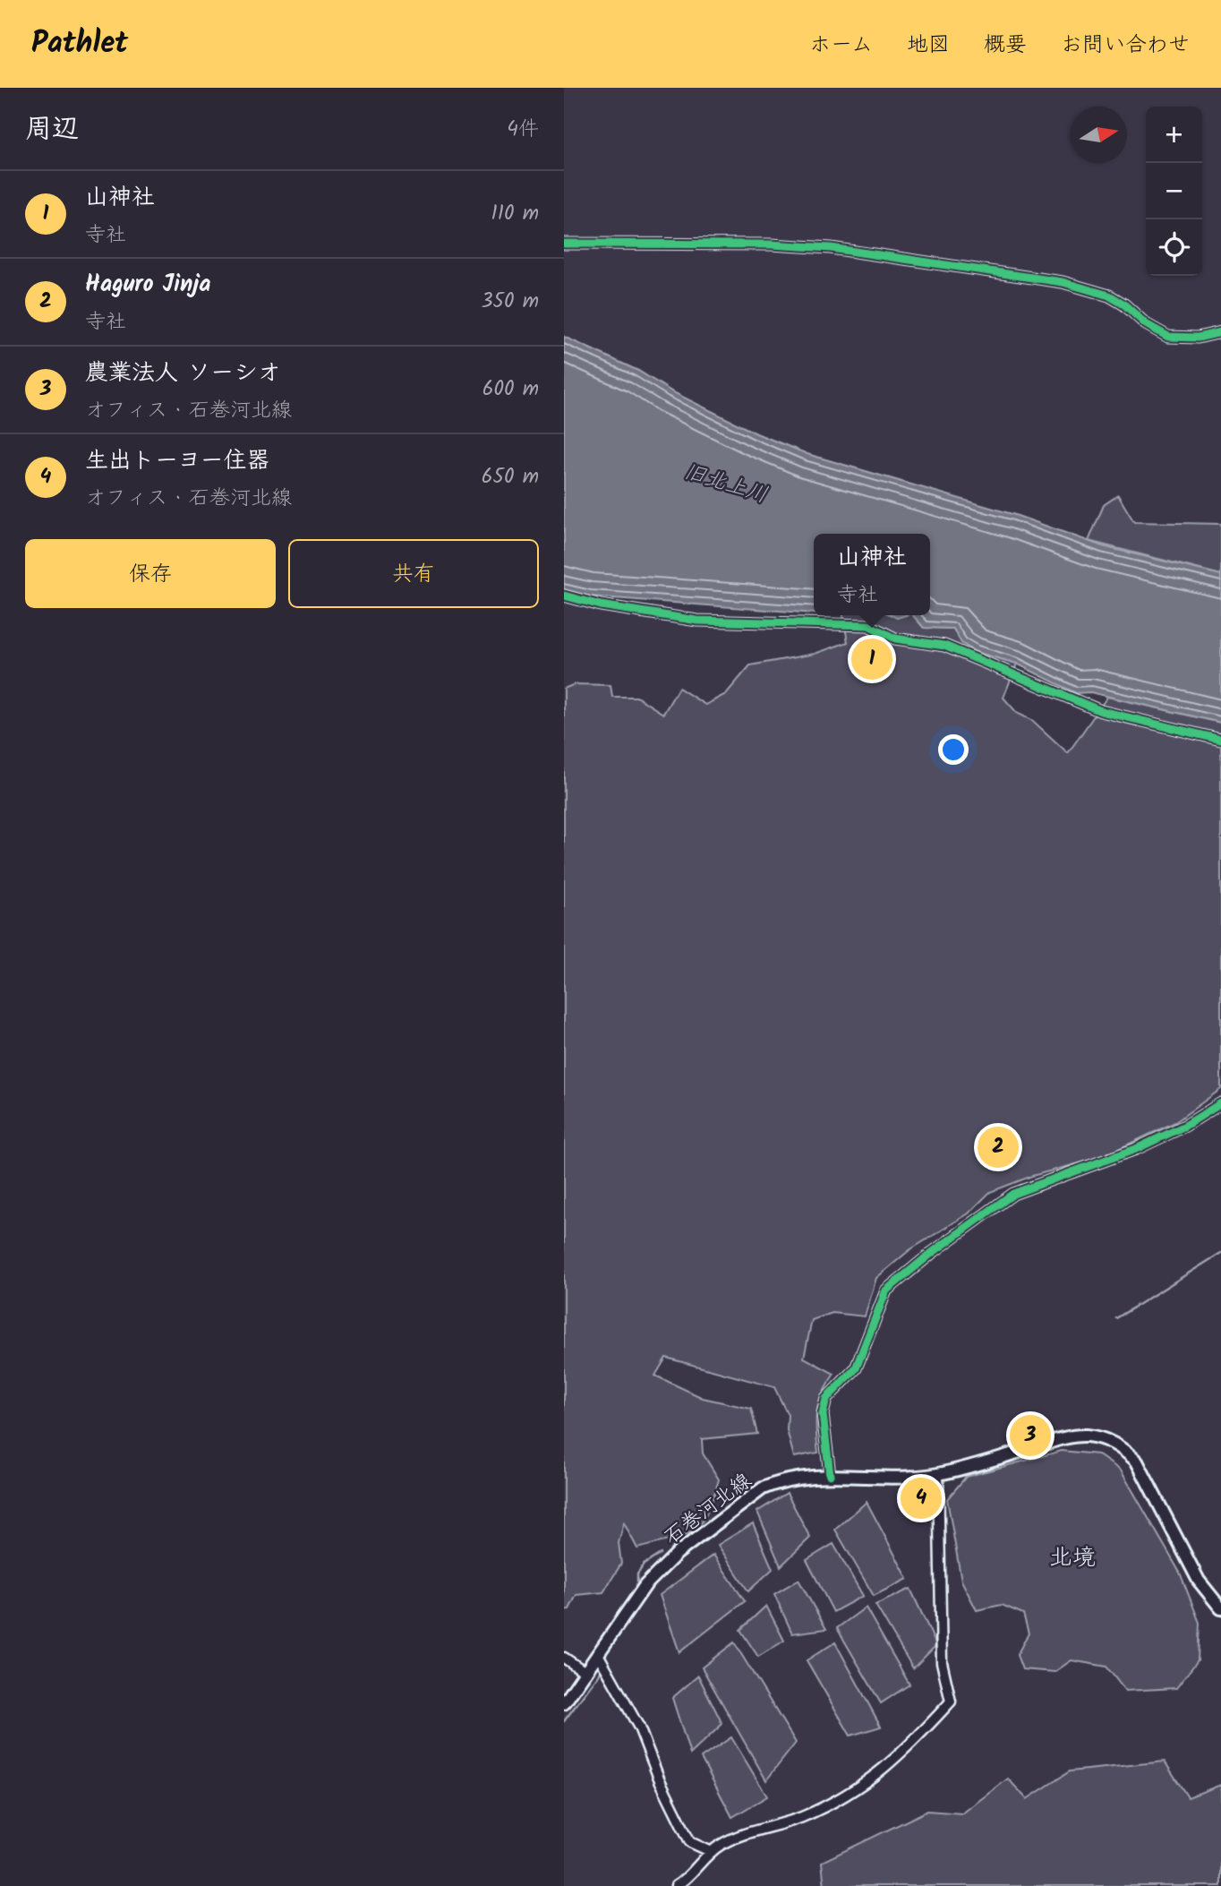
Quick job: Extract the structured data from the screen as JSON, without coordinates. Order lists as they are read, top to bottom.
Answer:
{
  "streets": {
    "main road": ["石巻河北線"]
  },
  "districts": ["北境"],
  "water": ["旧北上川"],
  "north": "right",
  "page": {
    "header": "Pathlet",
    "nav": [
      "ホーム",
      "地図",
      "概要",
      "お問い合わせ"
    ],
    "heading": ["周辺", "4件"],
    "map_buttons": ["+", "−"],
    "list": [
      {
        "mark": "1",
        "name": "山神社",
        "note": "寺社",
        "value": "110 m"
      },
      {
        "mark": "2",
        "name": "Haguro Jinja",
        "note": "寺社",
        "value": "350 m"
      },
      {
        "mark": "3",
        "name": "農業法人 ソーシオ",
        "note": "オフィス · 石巻河北線",
        "value": "600 m"
      },
      {
        "mark": "4",
        "name": "生出トーヨー住器",
        "note": "オフィス · 石巻河北線",
        "value": "650 m"
      }
    ],
    "buttons": ["保存", "共有"],
    "popup": ["山神社", "寺社"],
    "pins": [
      "1",
      "2",
      "3",
      "4"
    ]
  }
}
